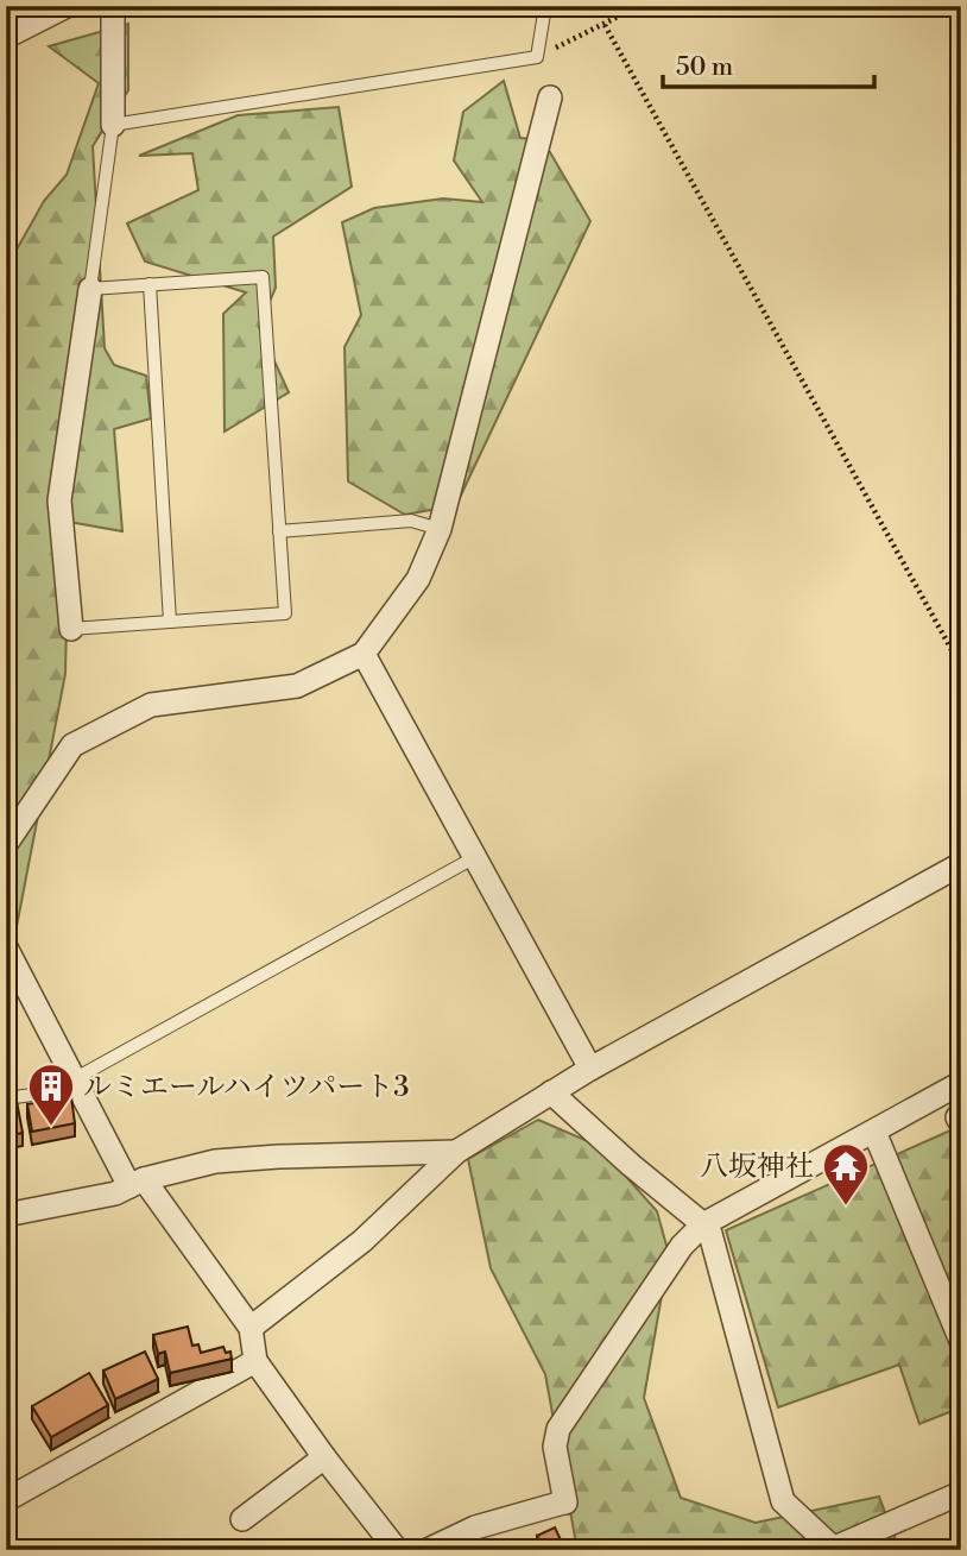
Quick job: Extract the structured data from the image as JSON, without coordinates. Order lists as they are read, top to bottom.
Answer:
{
  "places": {
    "building": ["ルミエールハイツパート3"],
    "temple": ["八坂神社"]
  },
  "scale_bar": "50 m"
}
